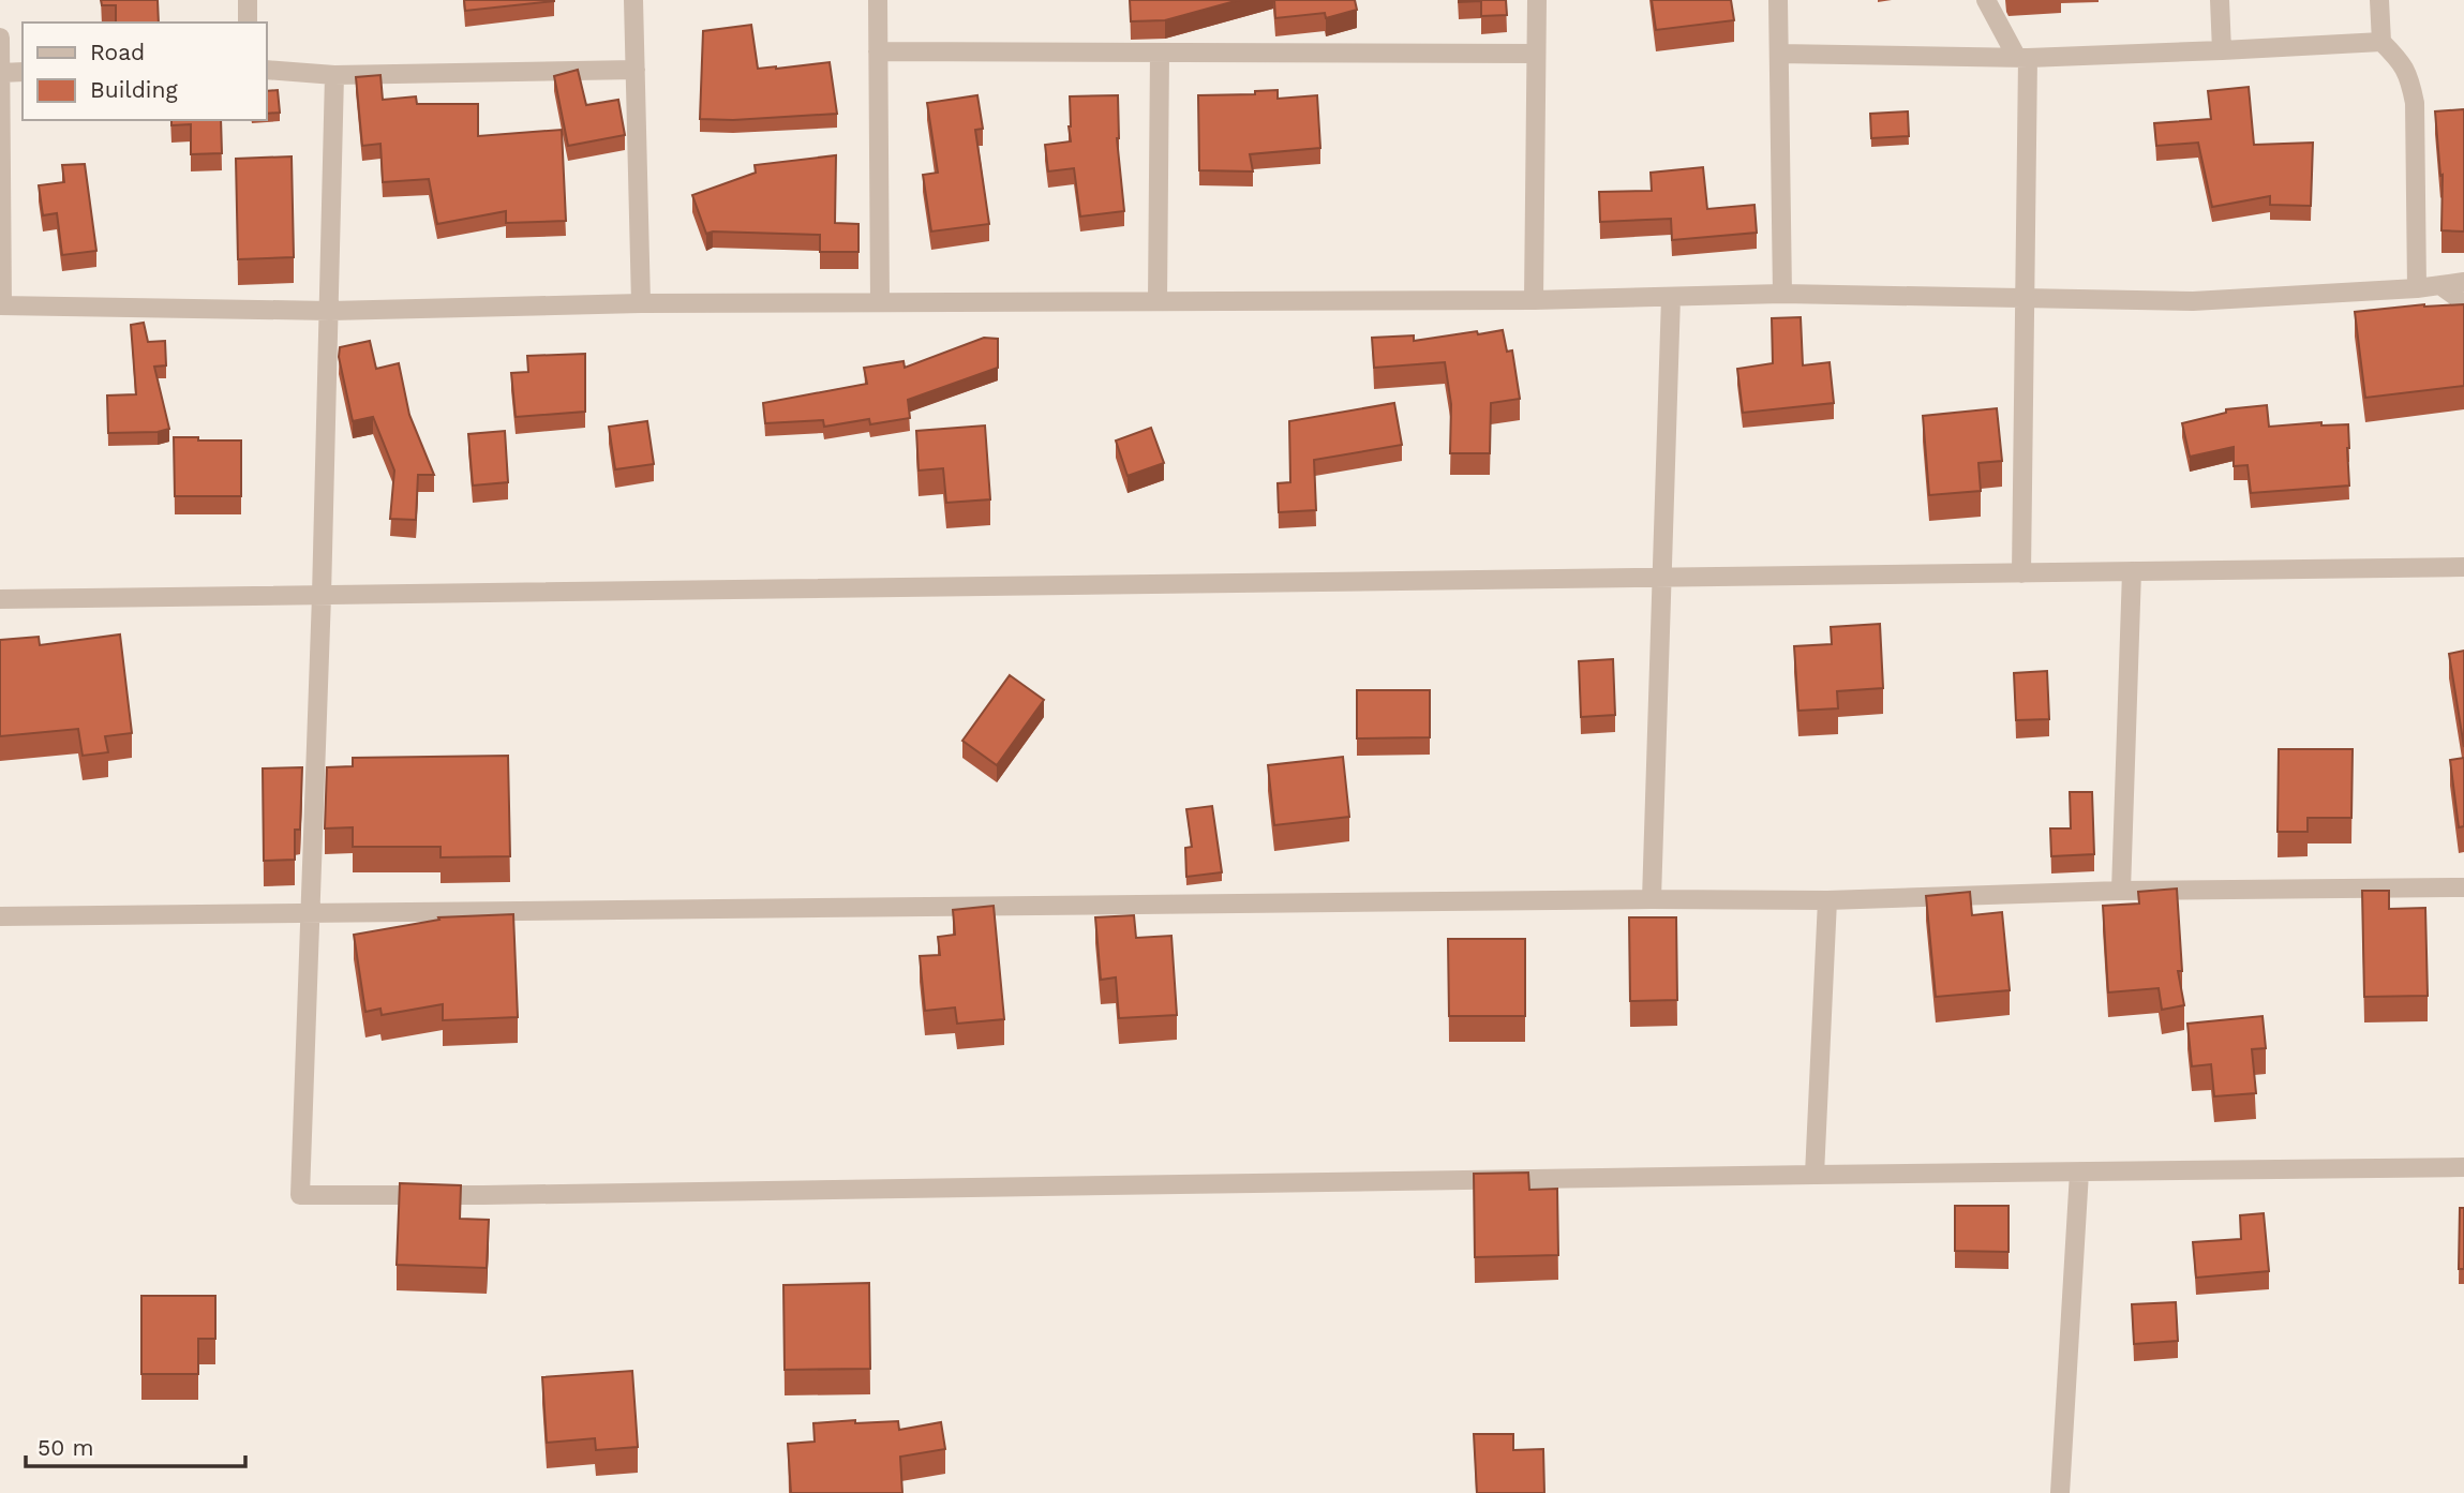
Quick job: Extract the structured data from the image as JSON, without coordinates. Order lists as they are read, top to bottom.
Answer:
{
  "legend": ["Road", "Building"],
  "scale_bar": "50 m"
}
